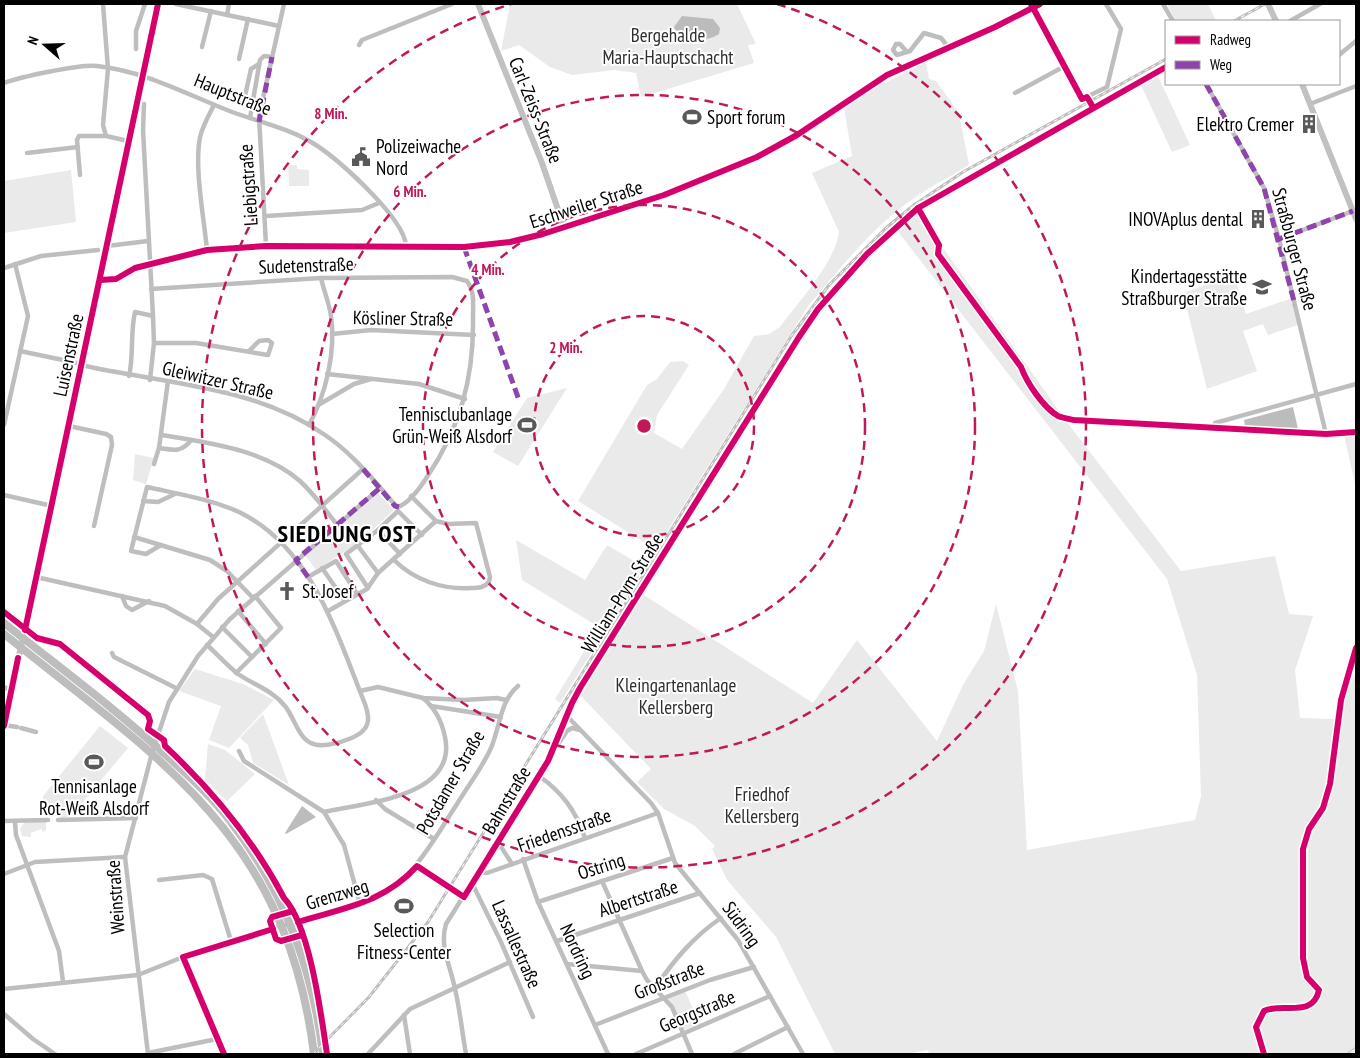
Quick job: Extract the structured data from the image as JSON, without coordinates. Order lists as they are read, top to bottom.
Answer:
{
  "streets": {
    "street": [
      "Hauptstraße",
      "Carl-Zeiss-Straße",
      "Liebigstraße",
      "Eschweiler Straße",
      "Straßburger Straße",
      "Sudetenstraße",
      "Kösliner Straße",
      "Luisenstraße",
      "Gleiwitzer Straße",
      "William-Prym-Straße",
      "Potsdamer Straße",
      "Bahnstraße",
      "Friedensstraße",
      "Ostring",
      "Grenzweg",
      "Weinstraße",
      "Albertstraße",
      "Südring",
      "Lassallestraße",
      "Nordring",
      "Großstraße",
      "Georgstraße"
    ]
  },
  "crossings": [
    ["Hauptstraße", "Liebigstraße"],
    ["Hauptstraße", "Eschweiler Straße"],
    ["Hauptstraße", "Luisenstraße"],
    ["Carl-Zeiss-Straße", "Eschweiler Straße"],
    ["Liebigstraße", "Eschweiler Straße"],
    ["Eschweiler Straße", "Luisenstraße"],
    ["Sudetenstraße", "Kösliner Straße"],
    ["Luisenstraße", "Gleiwitzer Straße"],
    ["Gleiwitzer Straße", "Weinstraße"],
    ["William-Prym-Straße", "Bahnstraße"],
    ["Potsdamer Straße", "Grenzweg"],
    ["Bahnstraße", "Friedensstraße"],
    ["Bahnstraße", "Lassallestraße"],
    ["Friedensstraße", "Südring"],
    ["Friedensstraße", "Nordring"],
    ["Ostring", "Südring"],
    ["Ostring", "Nordring"],
    ["Grenzweg", "Weinstraße"],
    ["Albertstraße", "Südring"],
    ["Albertstraße", "Nordring"],
    ["Südring", "Großstraße"],
    ["Südring", "Georgstraße"],
    ["Nordring", "Großstraße"]
  ],
  "districts": ["SIEDLUNG OST"],
  "parks": ["Bergehalde Maria-Hauptschacht", "Kleingartenanlage Kellersberg", "Friedhof Kellersberg"],
  "places": {
    "sports": [
      "Sport forum",
      "Tennisclubanlage Grün-Weiß Alsdorf",
      "Tennisanlage Rot-Weiß Alsdorf",
      "Selection Fitness-Center"
    ],
    "building": ["Elektro Cremer", "INOVAplus dental"],
    "public building": ["Polizeiwache Nord"],
    "school or university": ["Kindertagesstätte Straßburger Straße"],
    "church": ["St. Josef"]
  },
  "legend": ["Radweg", "Weg"],
  "north": "left",
  "rings": [
    "8 Min.",
    "6 Min.",
    "4 Min.",
    "2 Min."
  ]
}
